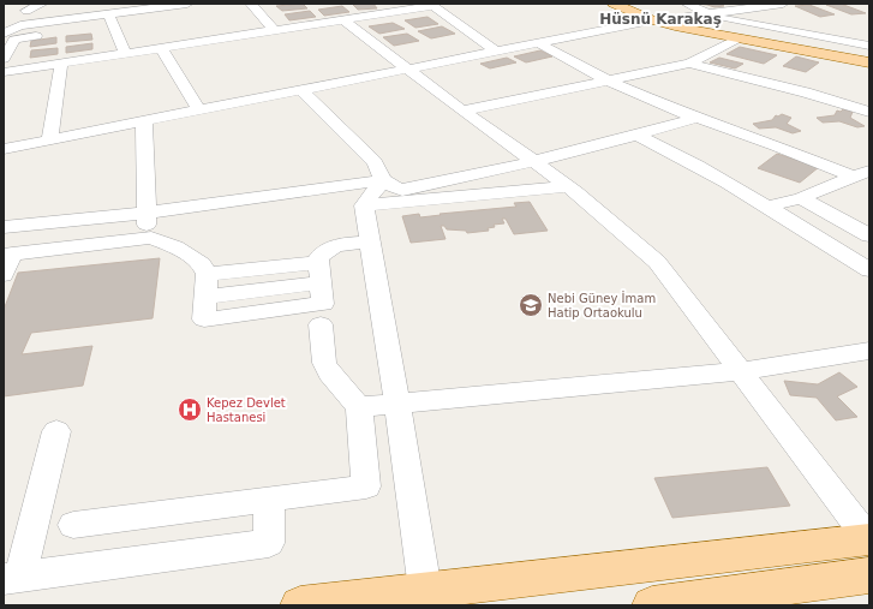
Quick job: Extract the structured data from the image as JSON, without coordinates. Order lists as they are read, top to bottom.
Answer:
{
  "districts": ["Hüsnü Karakaş"],
  "places": {
    "school or university": ["Nebi Güney İmam Hatip Ortaokulu"],
    "hospital": ["Kepez Devlet Hastanesi"]
  }
}
